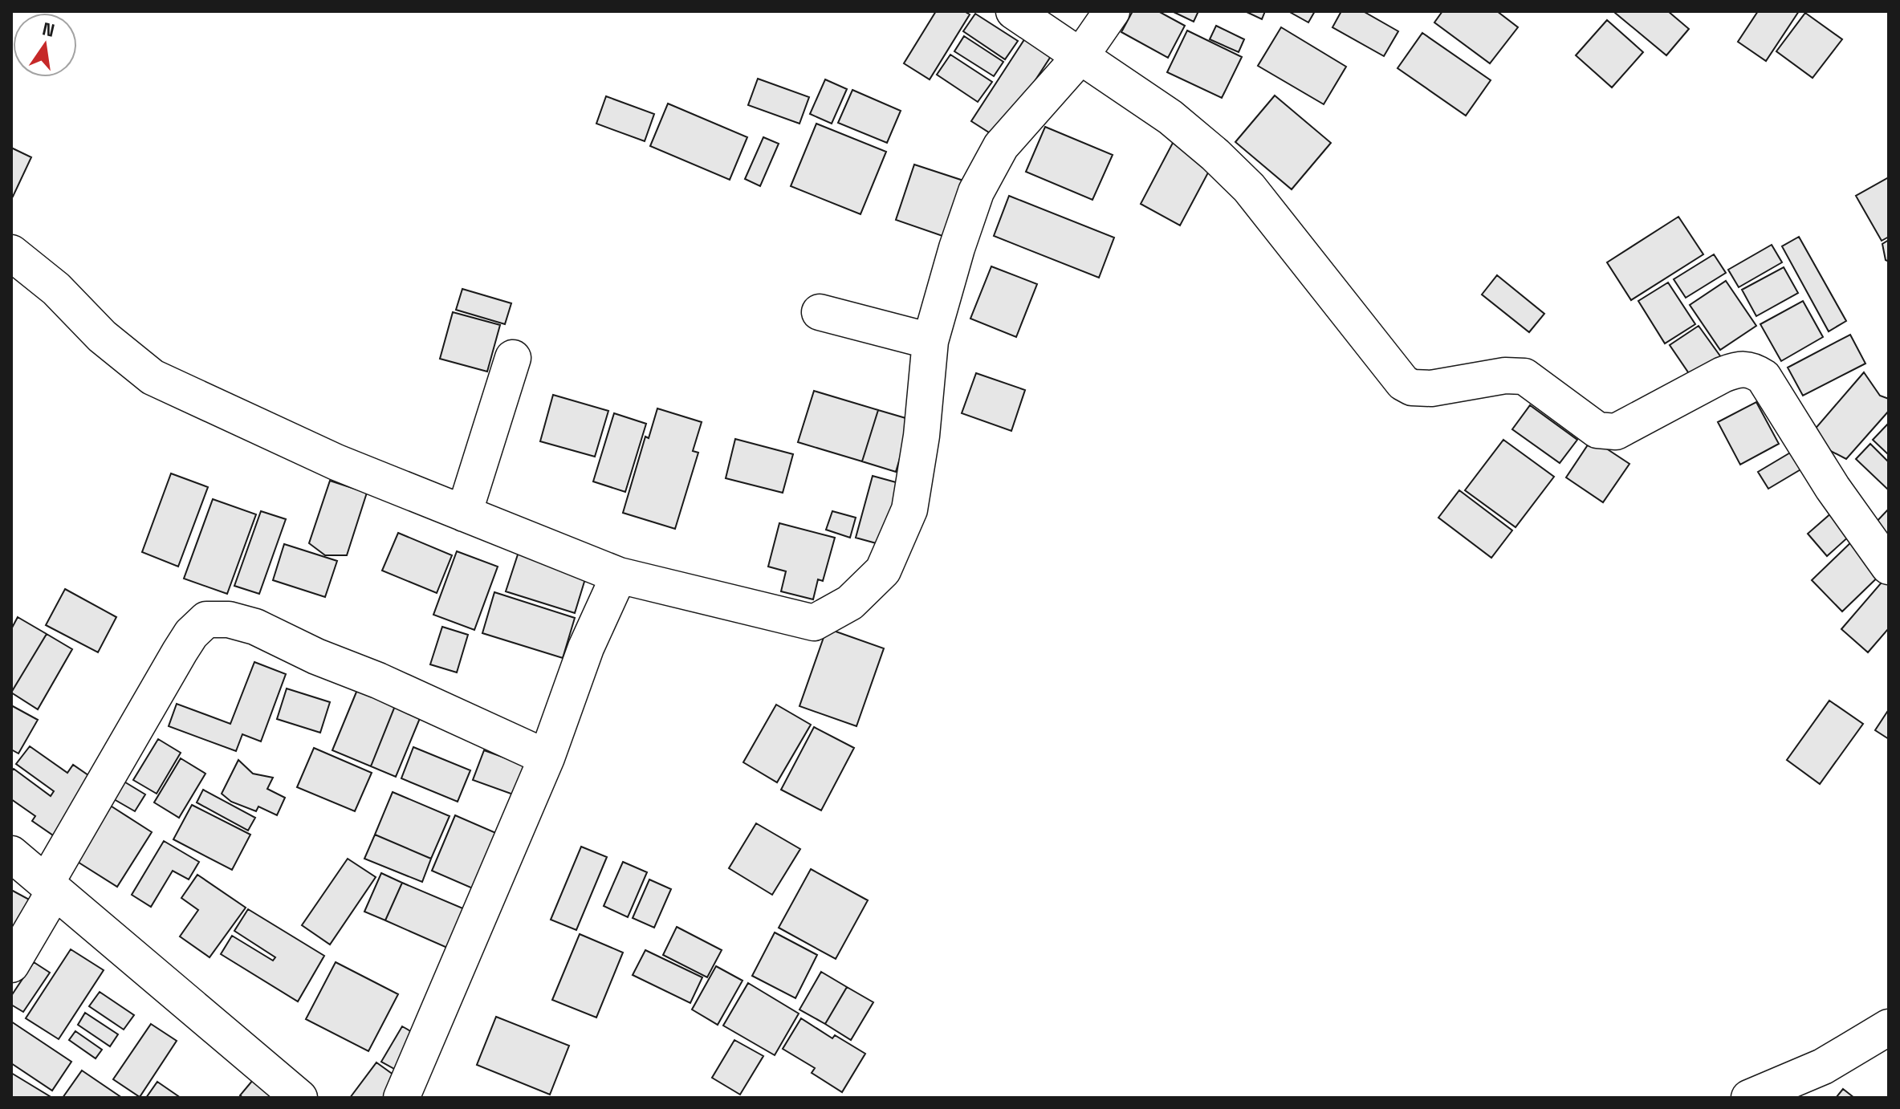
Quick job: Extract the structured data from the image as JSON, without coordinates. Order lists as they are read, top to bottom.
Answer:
{
  "north": "top"
}
